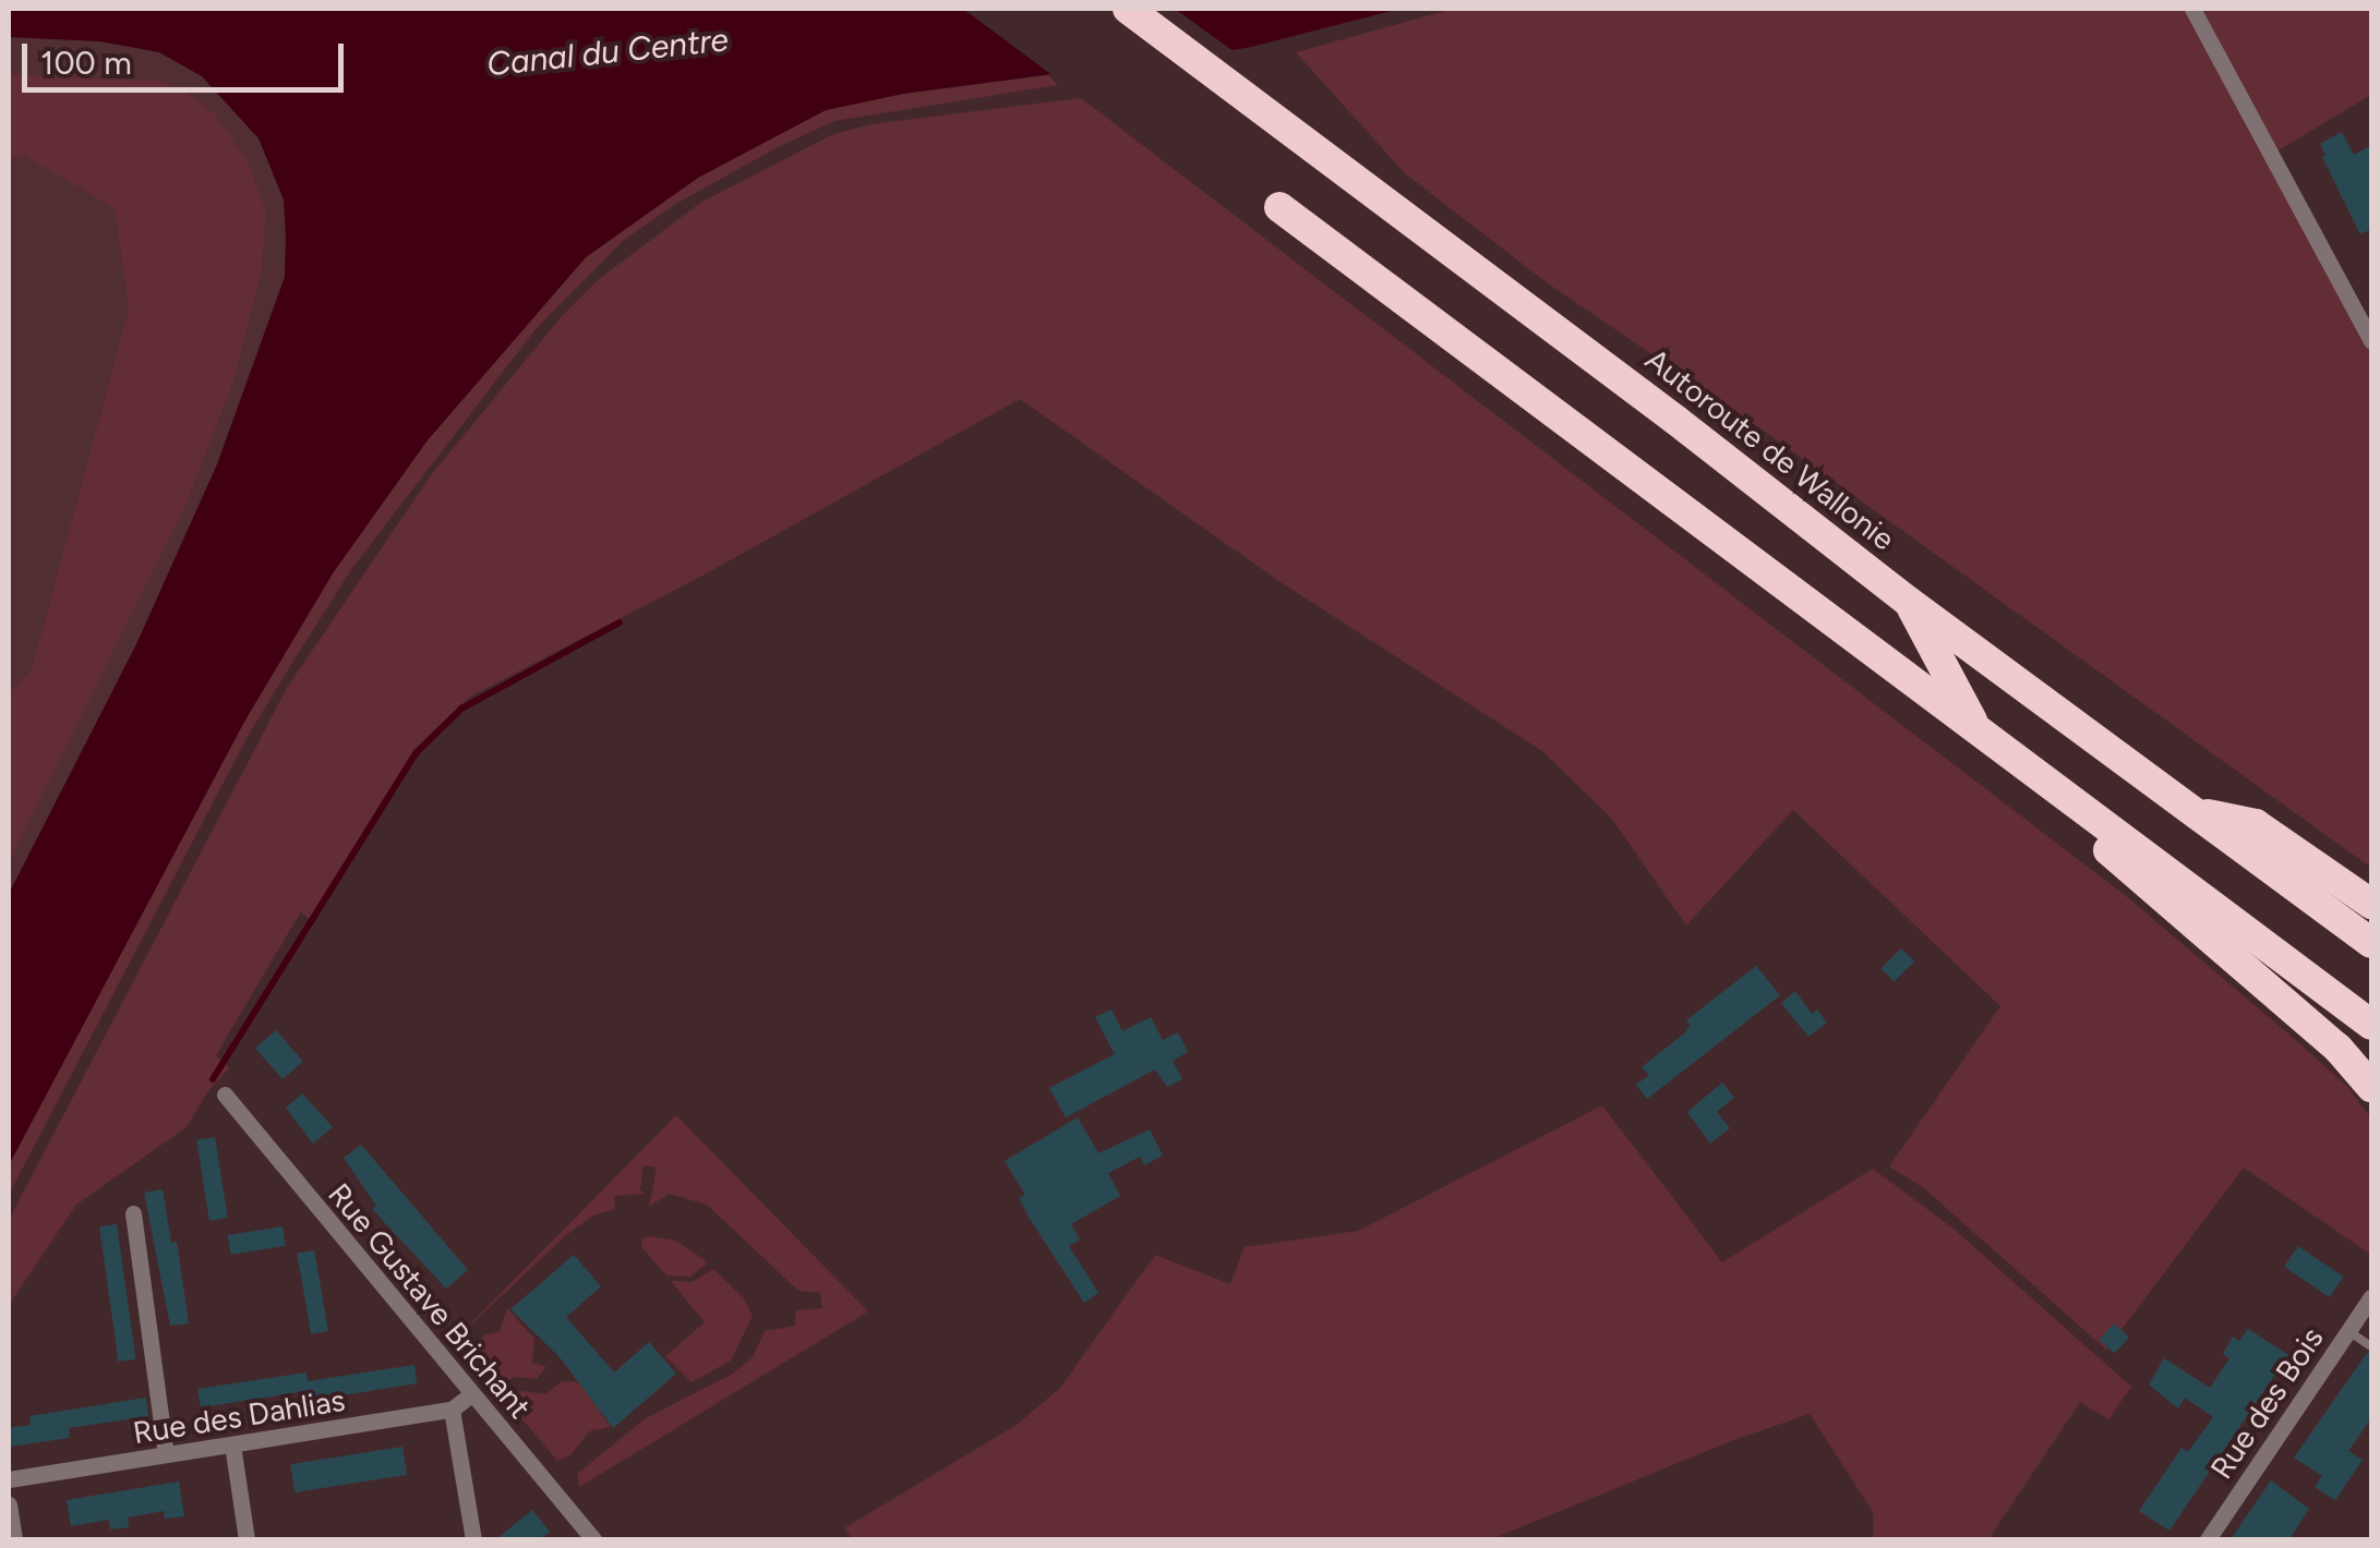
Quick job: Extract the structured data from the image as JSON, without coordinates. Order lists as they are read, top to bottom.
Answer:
{
  "streets": {
    "highway": ["Autoroute de Wallonie"],
    "street": ["Rue Gustave Brichant", "Rue des Bois", "Rue des Dahlias"]
  },
  "water": ["Canal du Centre"],
  "scale_bar": "100 m"
}
